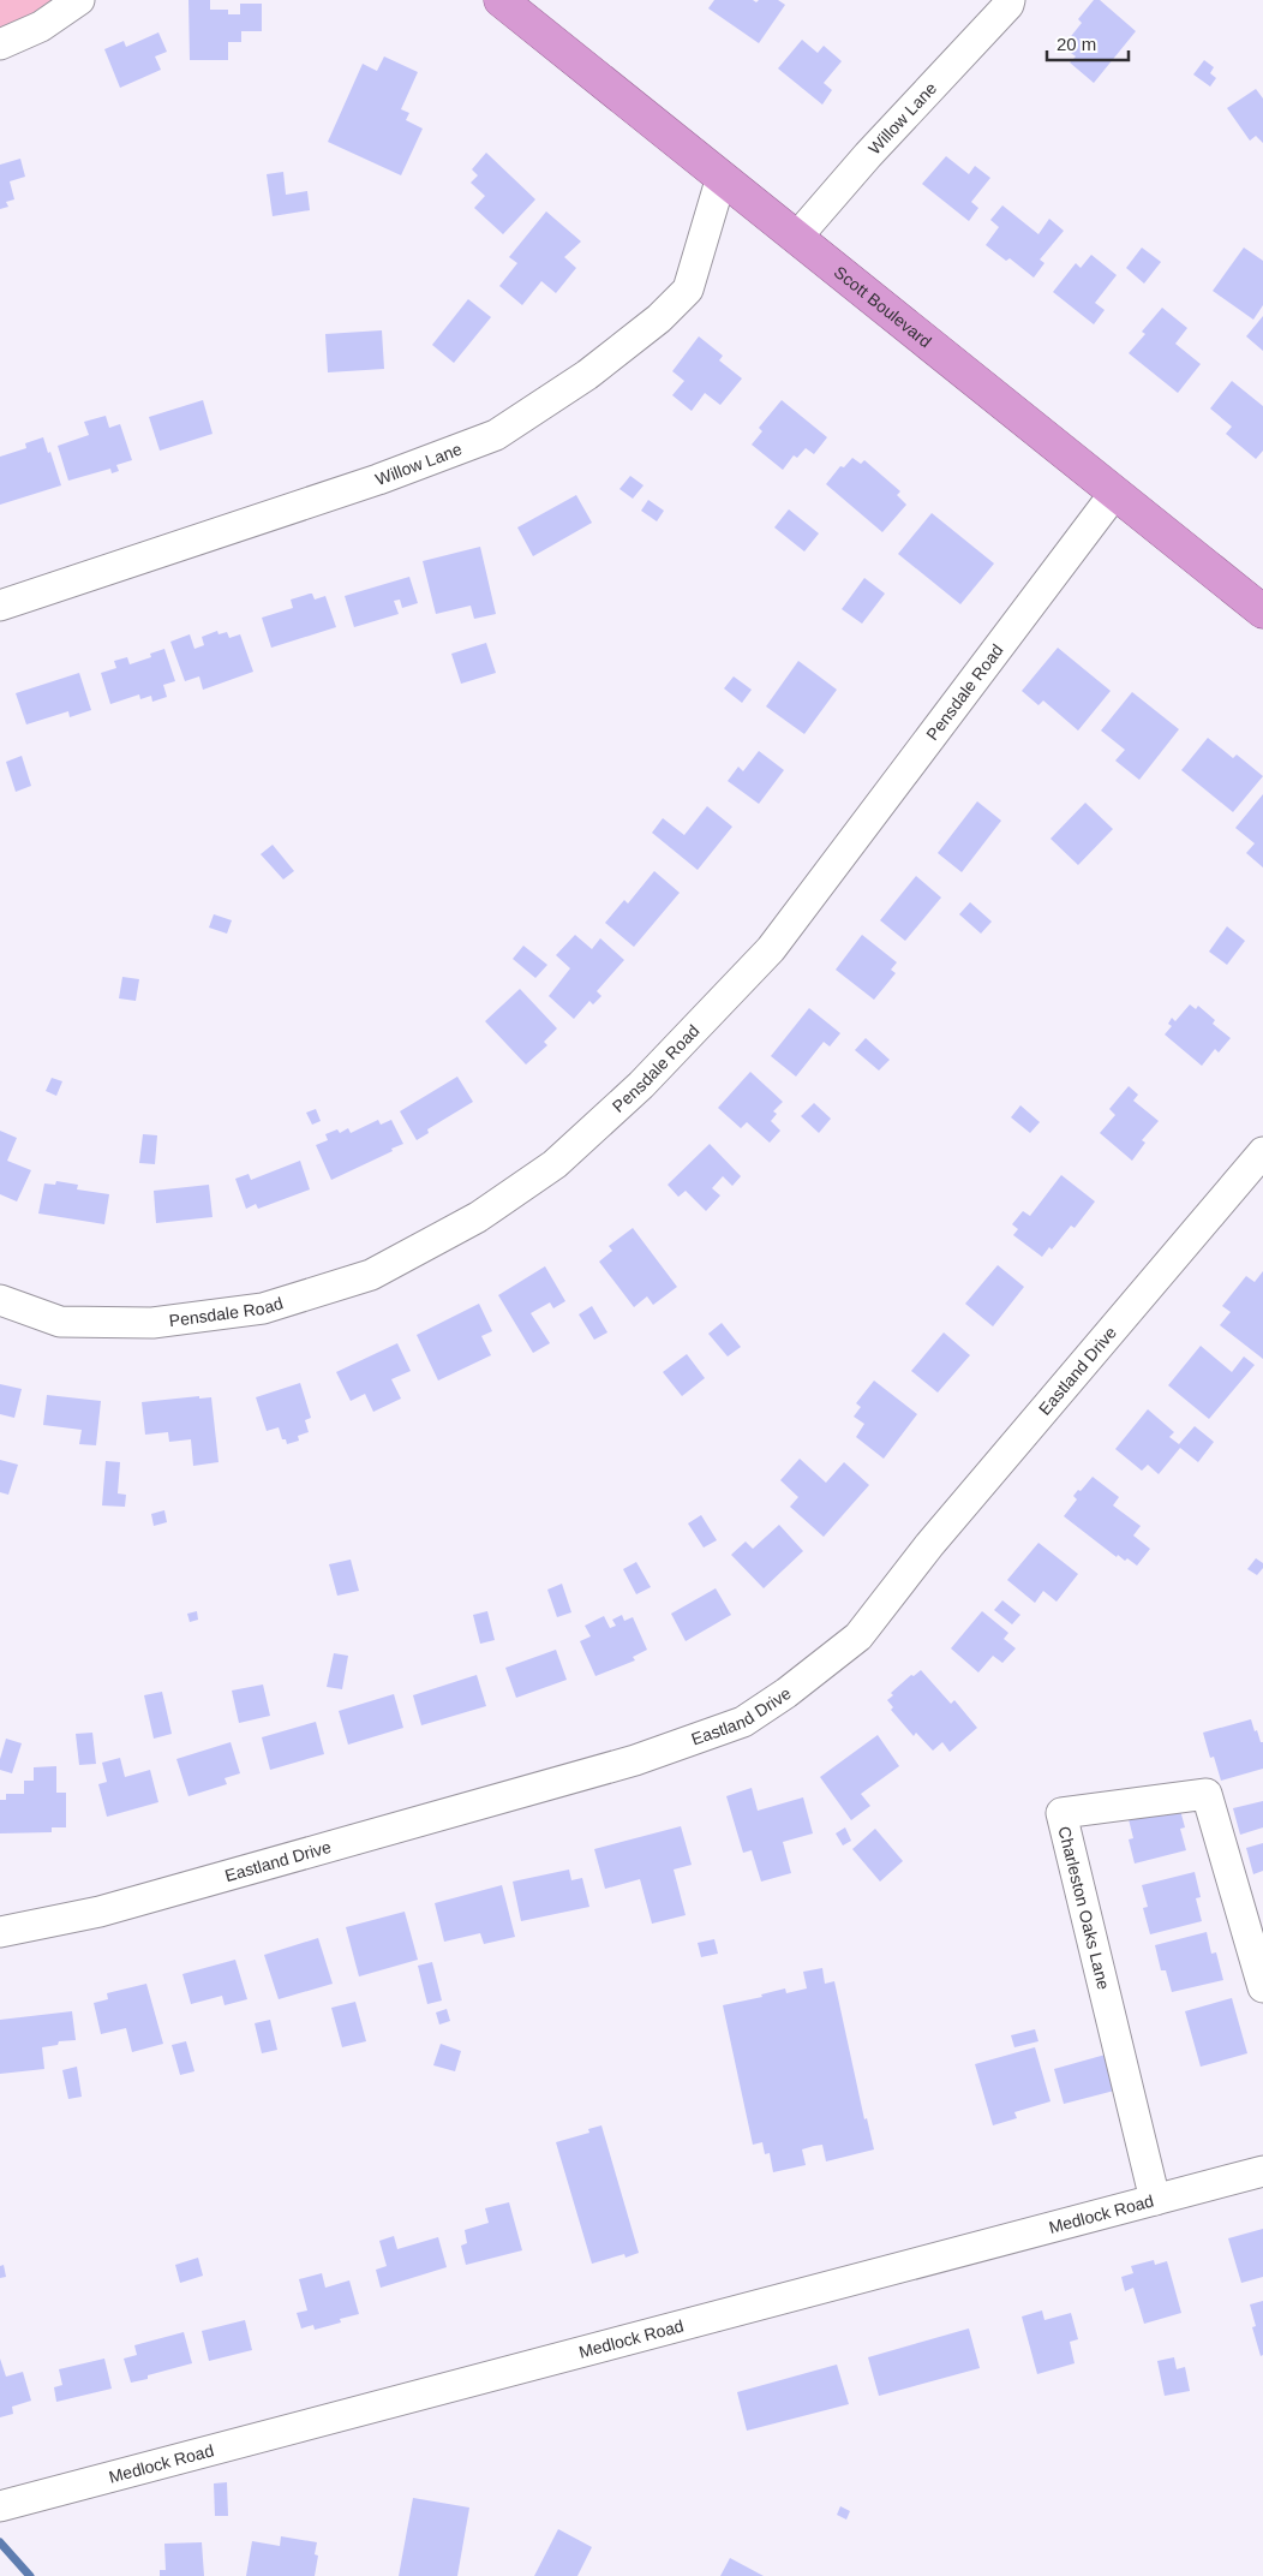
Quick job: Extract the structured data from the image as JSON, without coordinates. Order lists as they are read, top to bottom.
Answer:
{
  "streets": {
    "highway": ["Scott Boulevard"],
    "street": [
      "Willow Lane",
      "Pensdale Road",
      "Eastland Drive",
      "Charleston Oaks Lane",
      "Medlock Road"
    ]
  },
  "crossings": [
    ["Willow Lane", "Scott Boulevard"],
    ["Scott Boulevard", "Pensdale Road"],
    ["Charleston Oaks Lane", "Medlock Road"]
  ],
  "scale_bar": "20 m"
}
